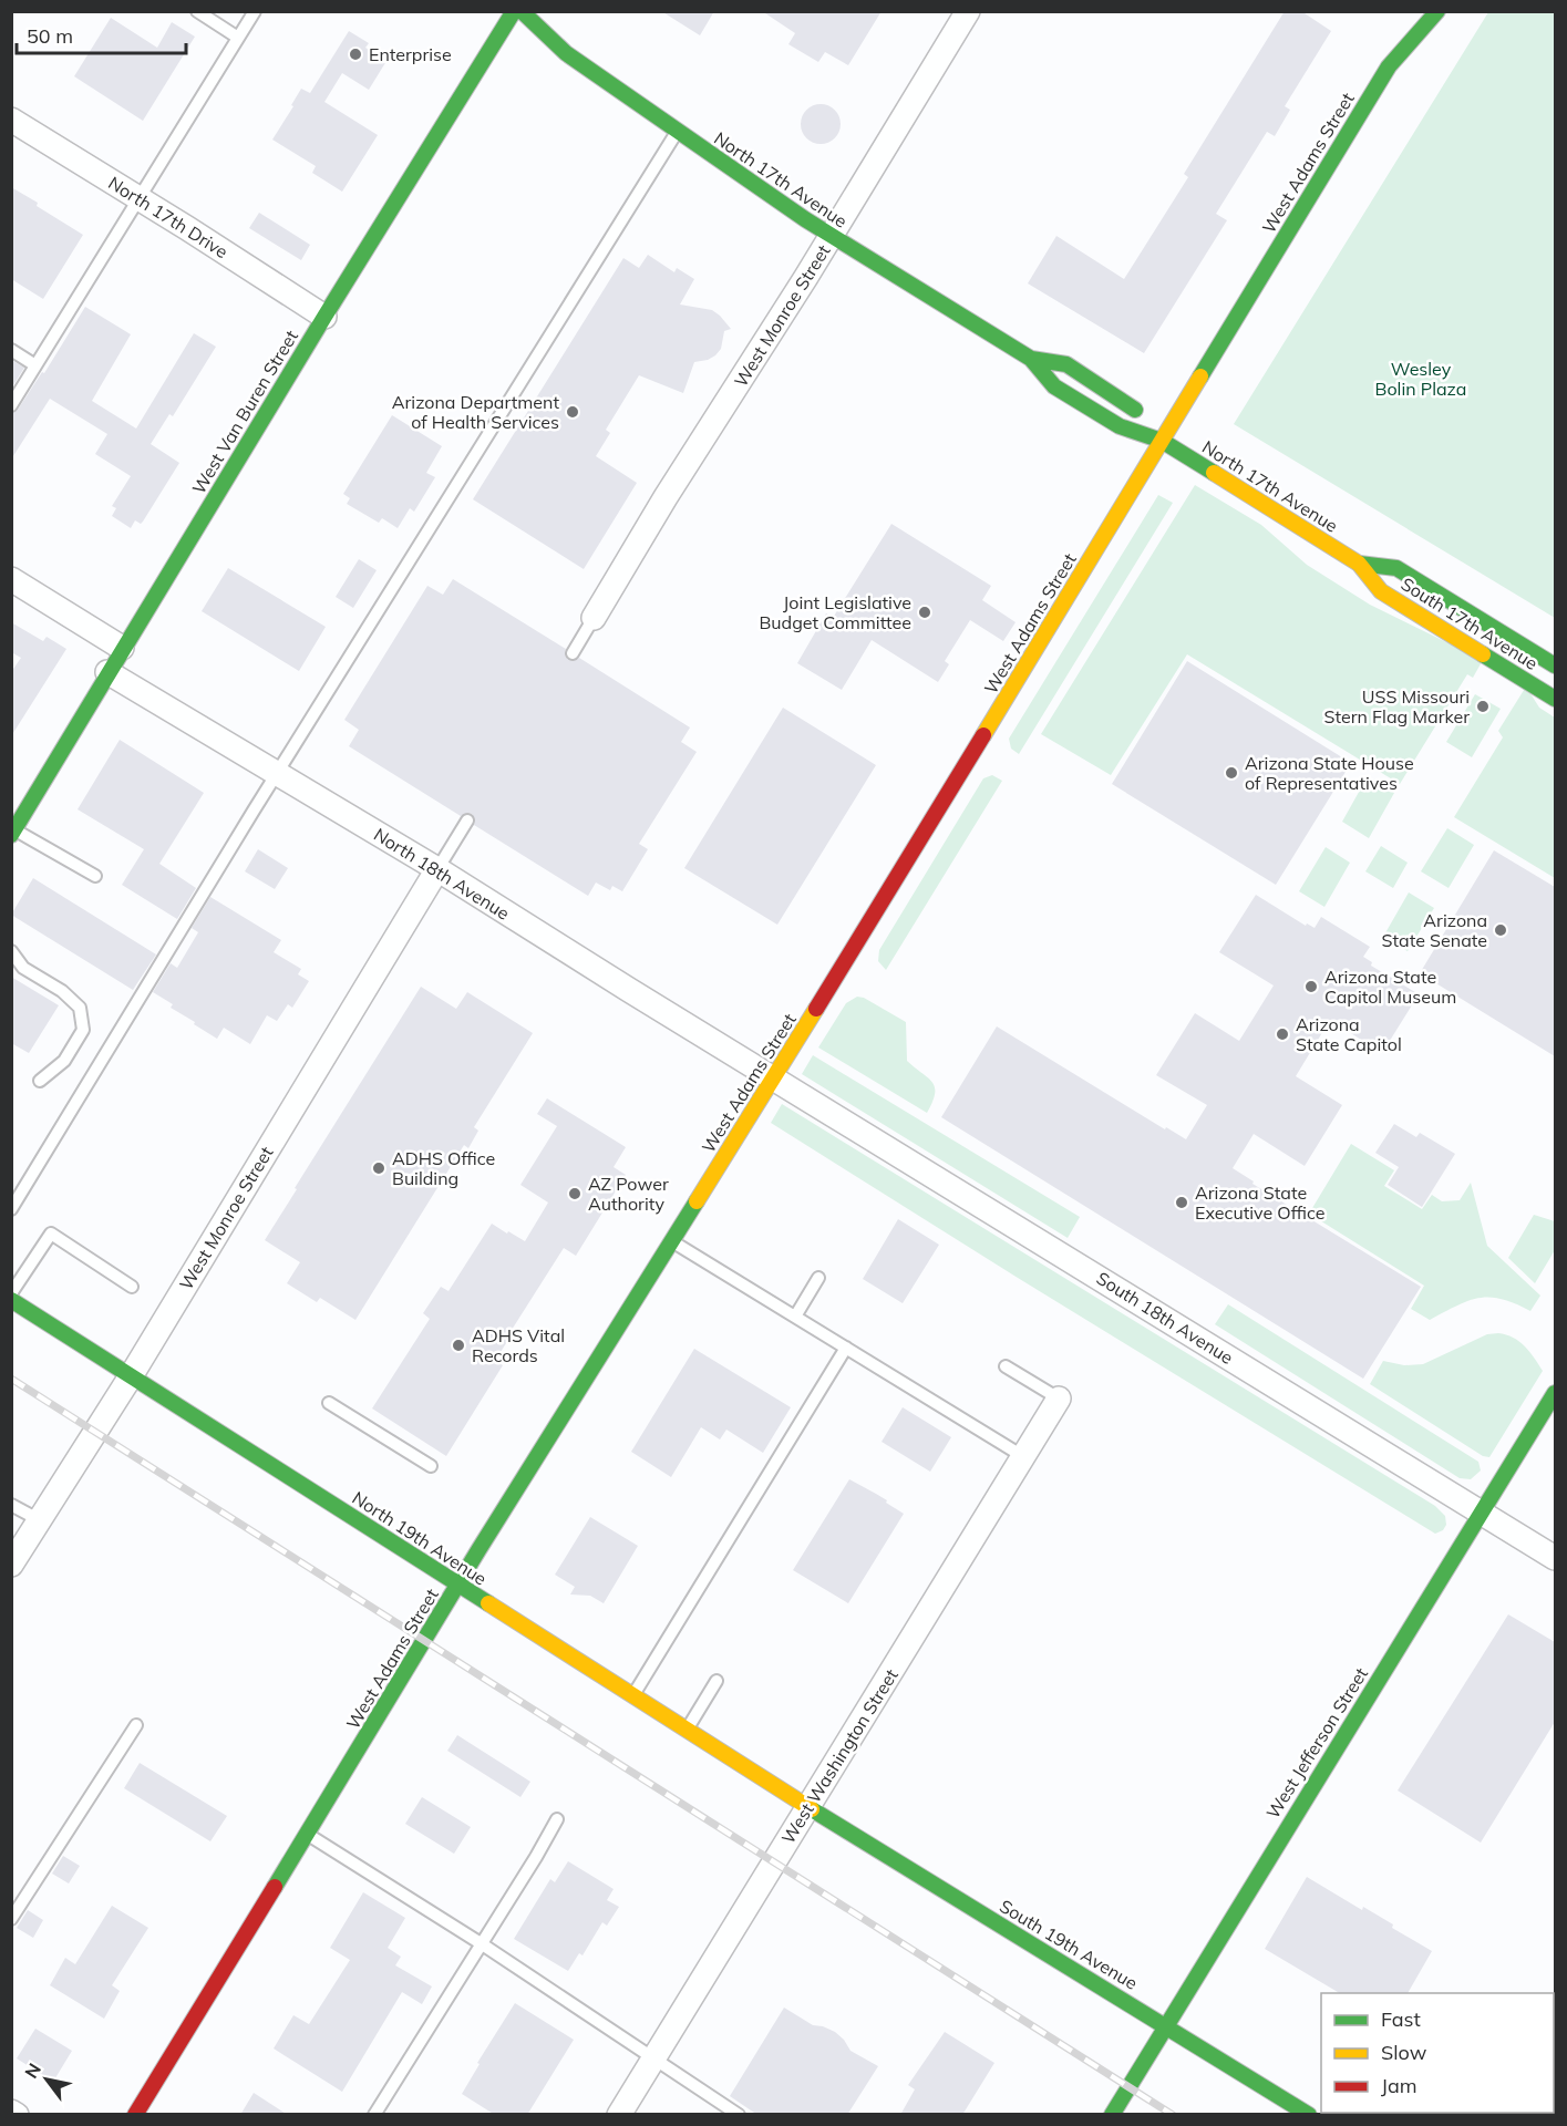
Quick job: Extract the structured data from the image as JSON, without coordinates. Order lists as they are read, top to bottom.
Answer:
{
  "streets": {
    "main road": [
      "West Adams Street",
      "North 17th Avenue",
      "West Van Buren Street",
      "South 17th Avenue",
      "North 19th Avenue",
      "West Jefferson Street",
      "South 19th Avenue"
    ],
    "street": [
      "North 17th Drive",
      "West Monroe Street",
      "North 18th Avenue",
      "South 18th Avenue",
      "West Washington Street"
    ]
  },
  "crossings": [
    ["West Adams Street", "North 17th Avenue"],
    ["West Adams Street", "North 18th Avenue"],
    ["West Adams Street", "South 18th Avenue"],
    ["West Adams Street", "North 19th Avenue"],
    ["North 17th Avenue", "West Monroe Street"],
    ["North 17th Avenue", "South 17th Avenue"],
    ["North 17th Drive", "West Van Buren Street"],
    ["West Monroe Street", "North 18th Avenue"],
    ["West Monroe Street", "North 19th Avenue"],
    ["West Van Buren Street", "North 18th Avenue"],
    ["North 18th Avenue", "South 18th Avenue"],
    ["South 18th Avenue", "West Jefferson Street"],
    ["North 19th Avenue", "West Washington Street"],
    ["North 19th Avenue", "South 19th Avenue"],
    ["West Jefferson Street", "South 19th Avenue"],
    ["West Washington Street", "South 19th Avenue"]
  ],
  "parks": ["Wesley Bolin Plaza"],
  "places": [
    "Enterprise",
    "Arizona Department of Health Services",
    "Joint Legislative Budget Committee",
    "USS Missouri Stern Flag Marker",
    "Arizona State House of Representatives",
    "Arizona State Senate",
    "Arizona State Capitol Museum",
    "Arizona State Capitol",
    "ADHS Office Building",
    "AZ Power Authority",
    "Arizona State Executive Office",
    "ADHS Vital Records"
  ],
  "legend": ["Fast", "Slow", "Jam"],
  "scale_bar": "50 m",
  "north": "top left"
}
